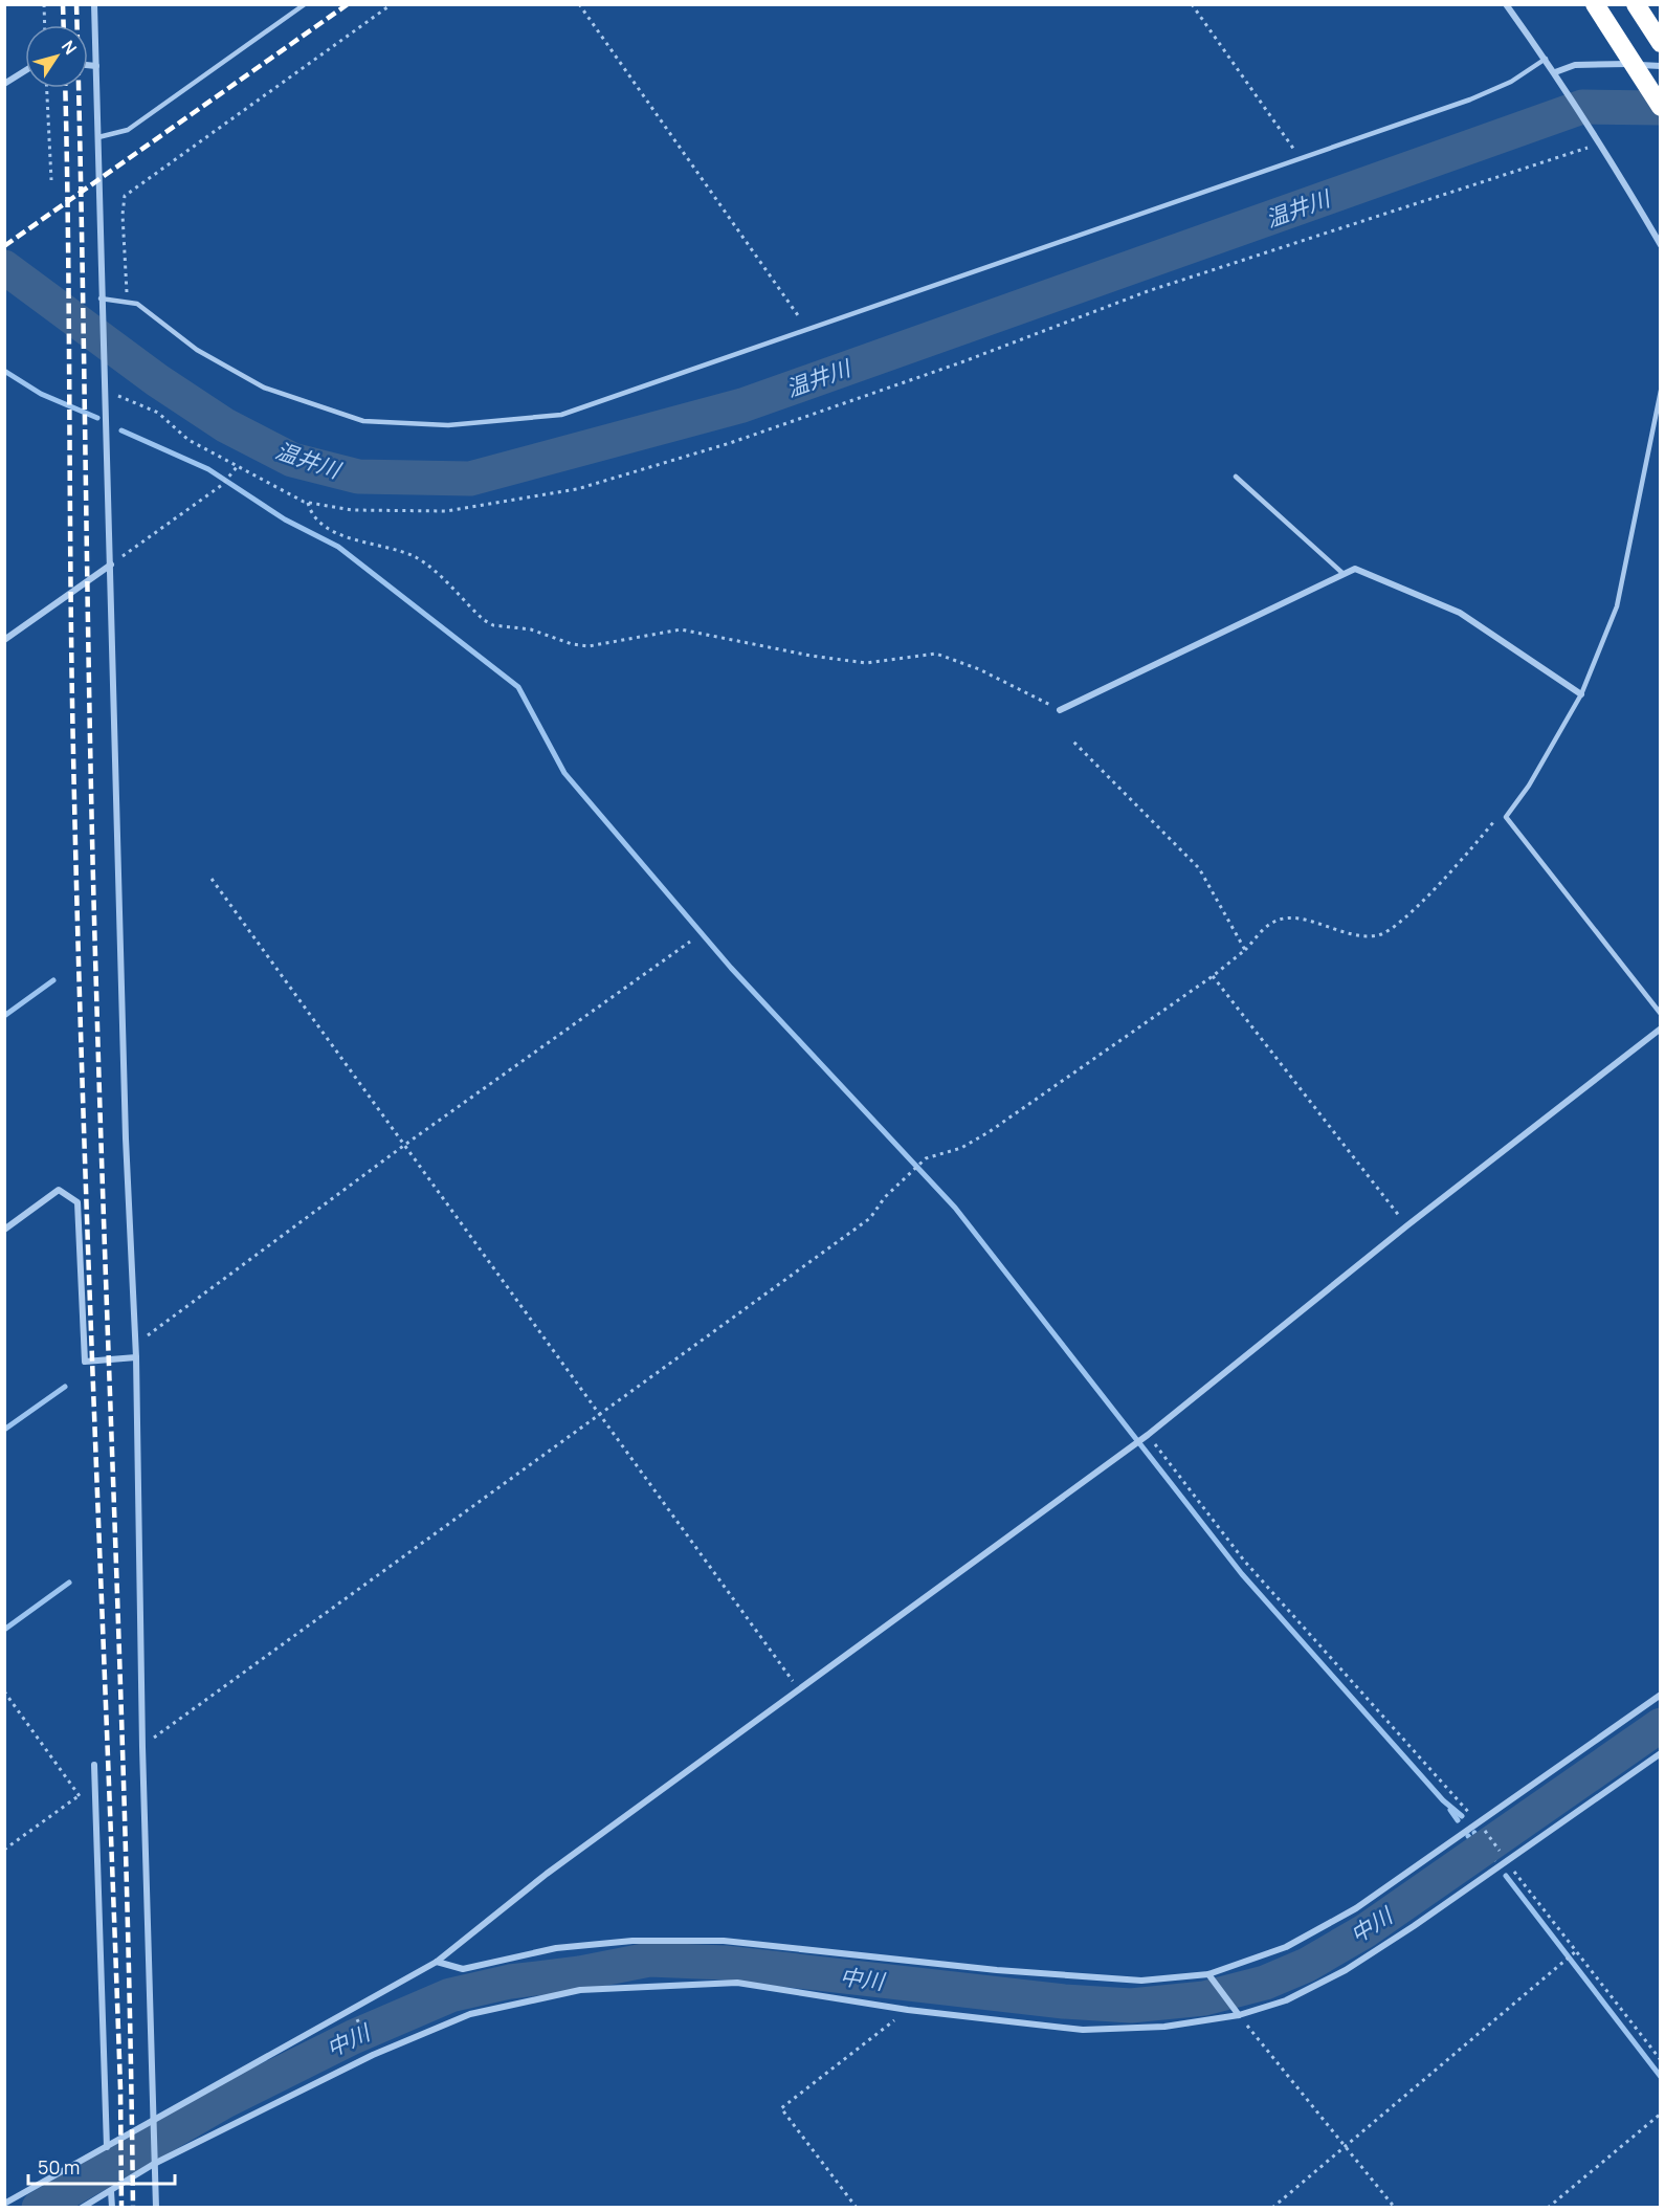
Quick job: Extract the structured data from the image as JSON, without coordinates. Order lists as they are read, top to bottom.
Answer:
{
  "water": ["温井川", "中川"],
  "scale_bar": "50 m",
  "north": "top right"
}
